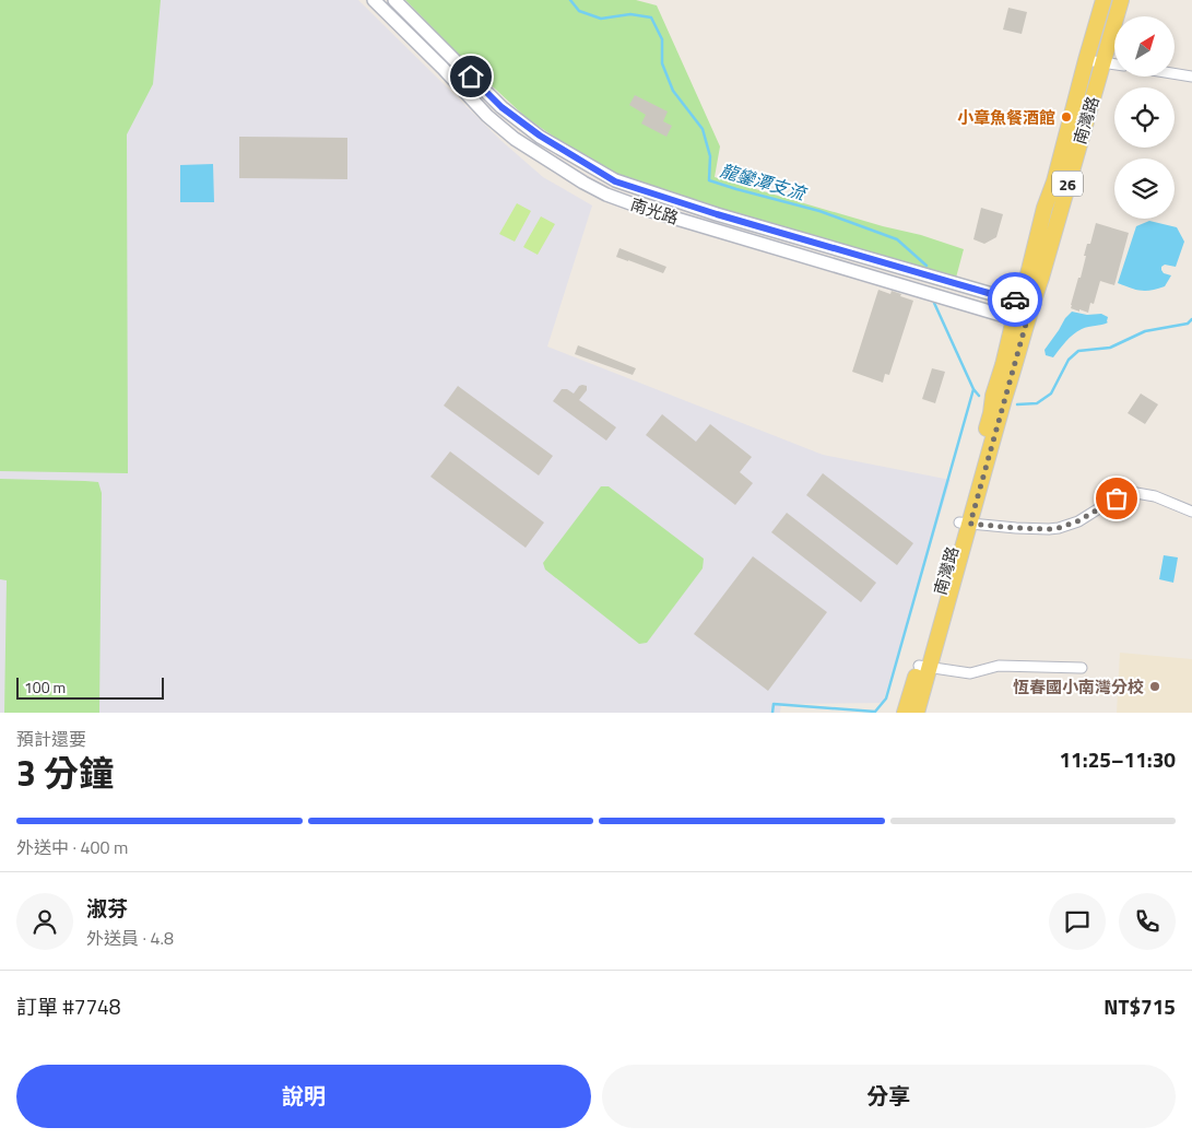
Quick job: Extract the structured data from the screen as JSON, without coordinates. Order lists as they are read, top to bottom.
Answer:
{
  "streets": {
    "main road": ["南灣路", "26"],
    "street": ["南光路"]
  },
  "crossings": [
    ["南灣路", "南光路"]
  ],
  "water": ["龍鑾潭支流"],
  "places": ["小章魚餐酒館", "恆春國小南灣分校"],
  "scale_bar": "100 m",
  "north": "top right",
  "page": {
    "scale": "100 m",
    "heading": ["3 分鐘", "預計還要", "11:25–11:30"],
    "panel": [
      "淑芬",
      "外送員 · 4.8",
      "訂單 #7748",
      "NT$715"
    ],
    "bar": "外送中 · 400 m",
    "buttons": ["說明", "分享"]
  }
}
